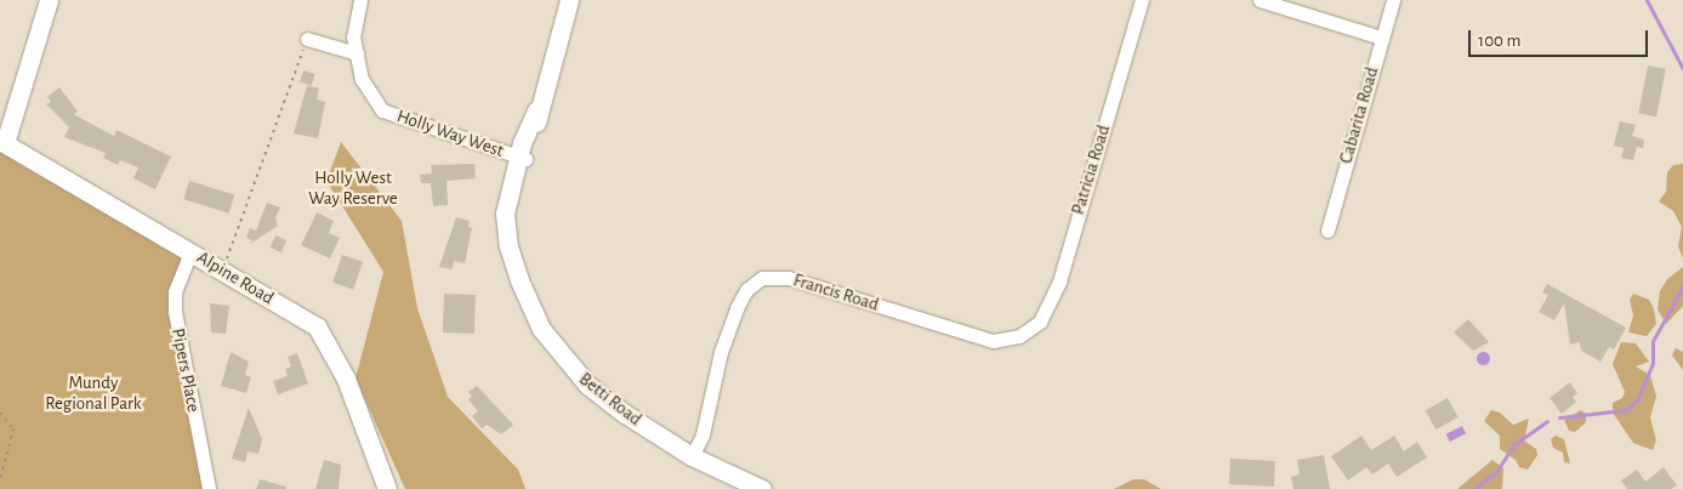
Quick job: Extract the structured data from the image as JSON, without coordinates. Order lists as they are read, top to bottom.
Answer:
{
  "streets": {
    "street": [
      "Cabarita Road",
      "Holly Way West",
      "Patricia Road",
      "Alpine Road",
      "Francis Road",
      "Pipers Place",
      "Betti Road"
    ]
  },
  "crossings": [
    ["Holly Way West", "Betti Road"],
    ["Patricia Road", "Francis Road"],
    ["Alpine Road", "Pipers Place"],
    ["Francis Road", "Betti Road"]
  ],
  "parks": ["Holly West Way Reserve", "Mundy Regional Park"],
  "scale_bar": "100 m"
}
